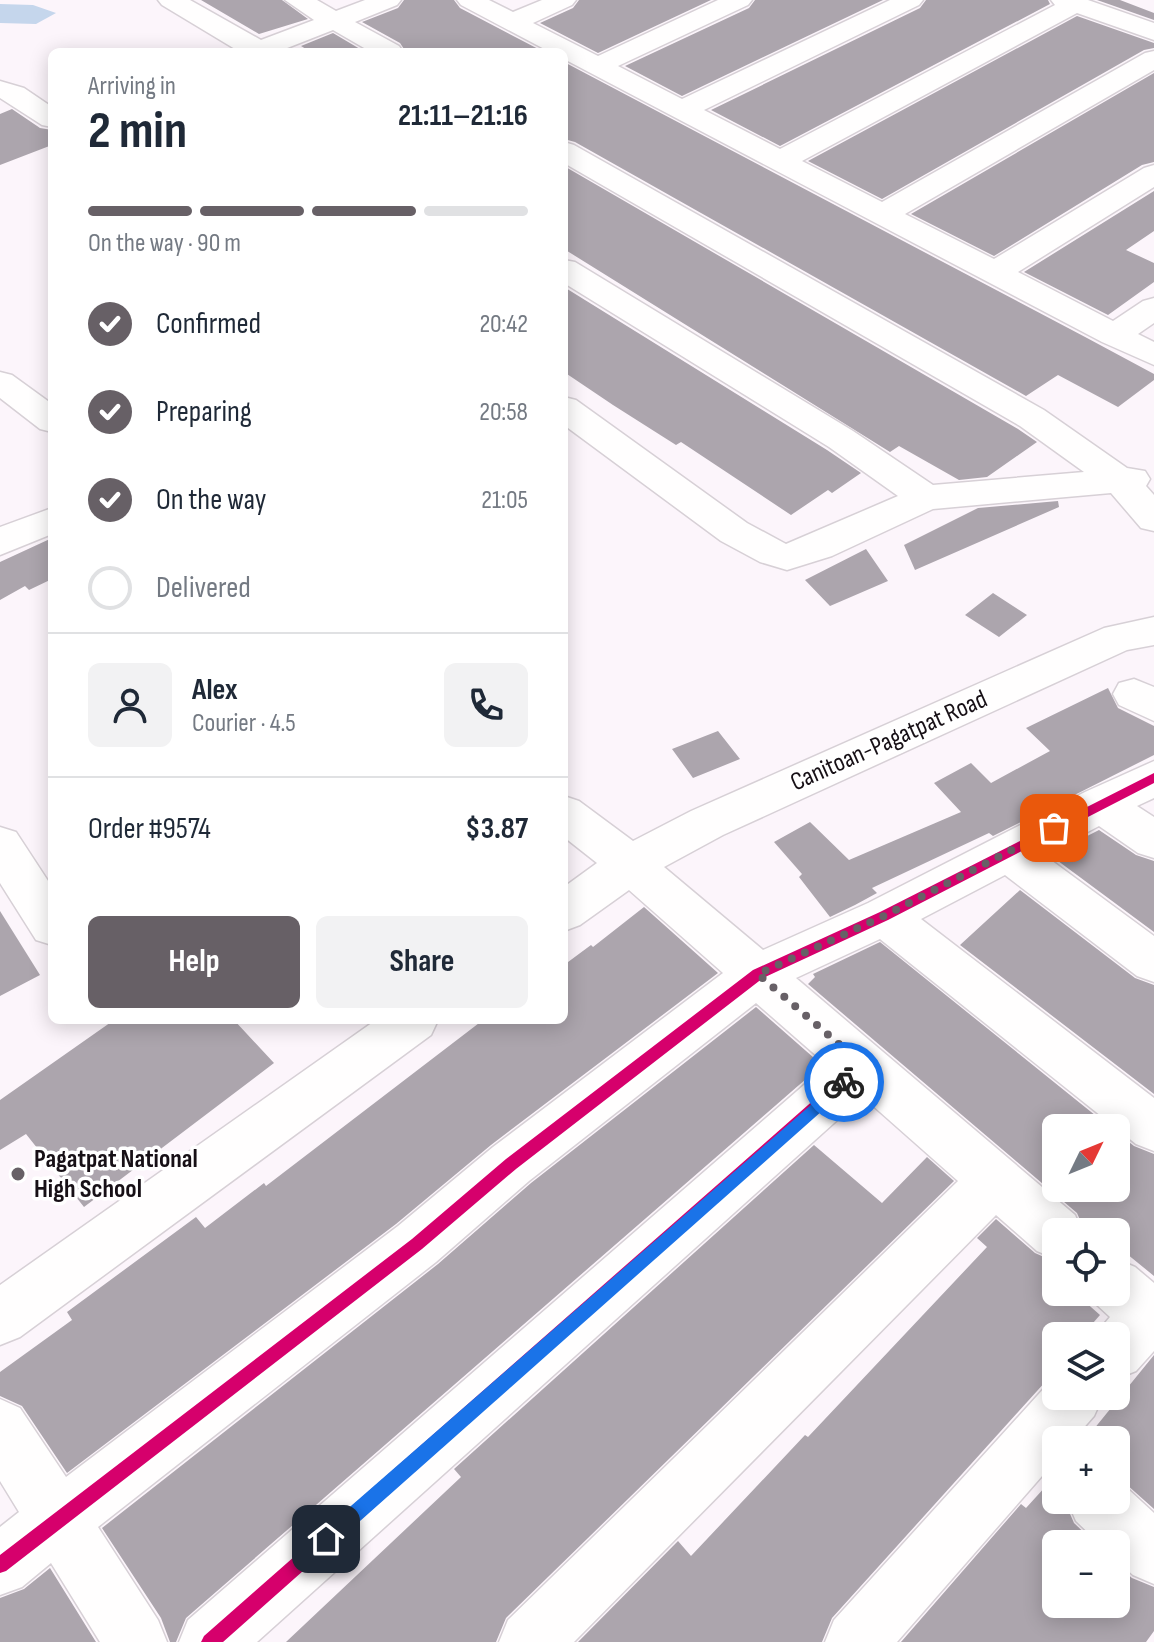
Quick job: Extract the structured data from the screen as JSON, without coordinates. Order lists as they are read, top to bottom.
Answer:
{
  "streets": {
    "street": ["Canitoan-Pagatpat Road"]
  },
  "places": ["Pagatpat National High School"],
  "north": "top right",
  "page": {
    "heading": ["2 min", "Arriving in", "21:11–21:16"],
    "panel": [
      "Alex",
      "Courier · 4.5",
      "Order #9574",
      "$3.87"
    ],
    "bar": "On the way · 90 m",
    "list": [
      ["Confirmed", "20:42"],
      ["Preparing", "20:58"],
      ["On the way", "21:05"],
      "Delivered"
    ],
    "buttons": ["Help", "Share"],
    "map_buttons": ["+", "−"]
  }
}
